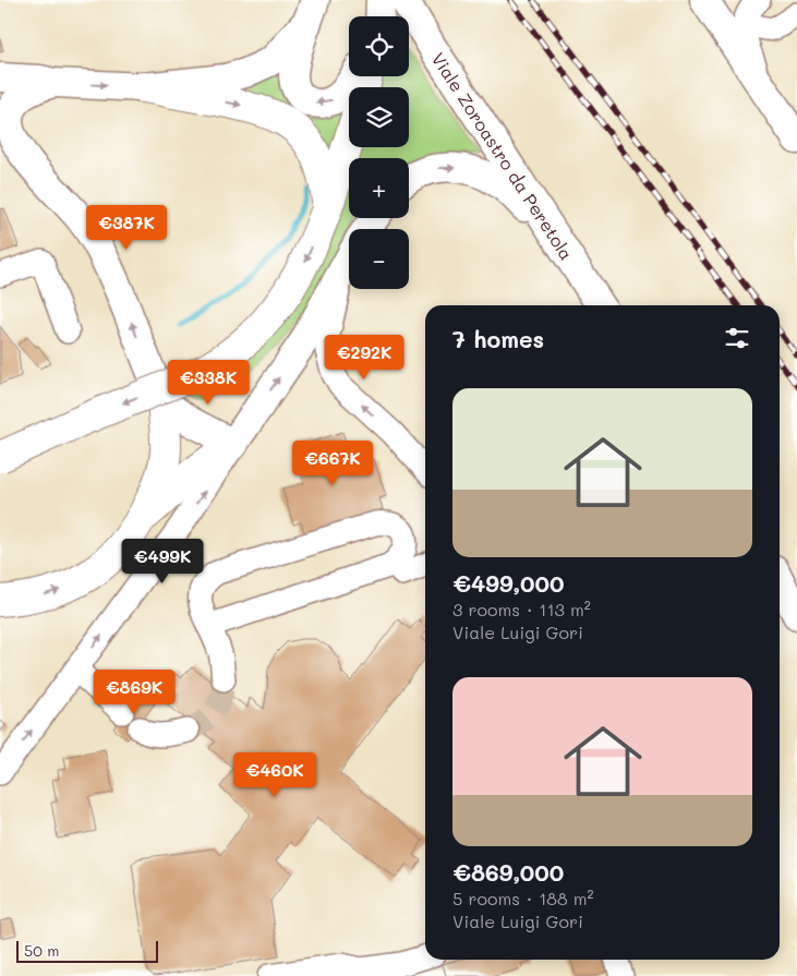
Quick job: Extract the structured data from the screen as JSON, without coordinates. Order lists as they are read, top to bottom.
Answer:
{
  "streets": {
    "main road": ["Viale Zoroastro da Peretola"]
  },
  "scale_bar": "50 m",
  "page": {
    "map_buttons": ["+", "−"],
    "price": [
      "€387K",
      "€292K",
      "€338K",
      "€667K",
      "€499K",
      "€869K",
      "€460K"
    ],
    "heading": "7 homes",
    "list": [
      {
        "name": "€499,000",
        "note": "3 rooms · 113 m² · Viale Luigi Gori"
      },
      {
        "name": "€869,000",
        "note": "5 rooms · 188 m² · Viale Luigi Gori"
      }
    ],
    "scale": "50 m"
  }
}
